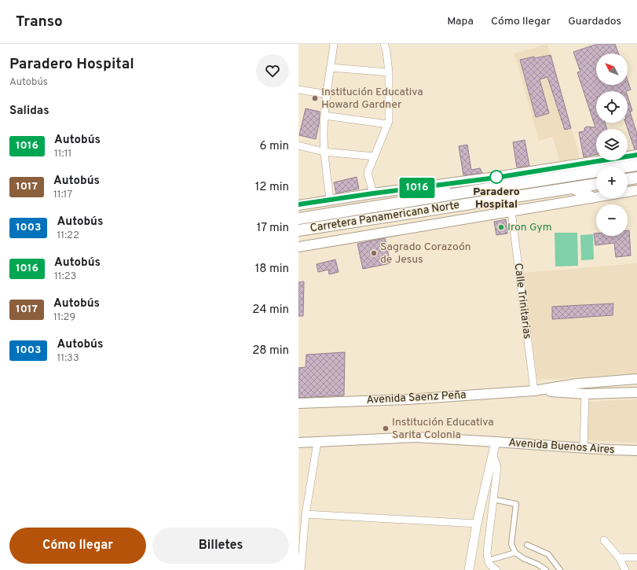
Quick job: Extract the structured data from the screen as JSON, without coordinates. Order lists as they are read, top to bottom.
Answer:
{
  "streets": {
    "highway": ["Carretera Panamericana Norte"],
    "main road": ["Avenida Saenz Peña", "Avenida Buenos Aires"],
    "street": ["Calle Trinitarias"]
  },
  "crossings": [
    ["Calle Trinitarias", "Avenida Saenz Peña"]
  ],
  "places": [
    "Institución Educativa Howard Gardner",
    "Paradero Hospital",
    "Iron Gym",
    "Sagrado Corazoón de Jesus",
    "Institución Educativa Sarita Colonia"
  ],
  "lines": ["bus line 1016"],
  "north": "top left",
  "page": {
    "header": "Transo",
    "nav": ["Mapa", "Cómo llegar", "Guardados"],
    "heading": [
      ["Paradero Hospital", "Autobús"],
      "Salidas"
    ],
    "on_map": "1016",
    "map_buttons": ["+", "−"],
    "list": [
      {
        "mark": "1016",
        "name": "Autobús",
        "note": "11:11",
        "value": "6 min"
      },
      {
        "mark": "1017",
        "name": "Autobús",
        "note": "11:17",
        "value": "12 min"
      },
      {
        "mark": "1003",
        "name": "Autobús",
        "note": "11:22",
        "value": "17 min"
      },
      {
        "mark": "1016",
        "name": "Autobús",
        "note": "11:23",
        "value": "18 min"
      },
      {
        "mark": "1017",
        "name": "Autobús",
        "note": "11:29",
        "value": "24 min"
      },
      {
        "mark": "1003",
        "name": "Autobús",
        "note": "11:33",
        "value": "28 min"
      }
    ],
    "buttons": ["Cómo llegar", "Billetes"]
  }
}
